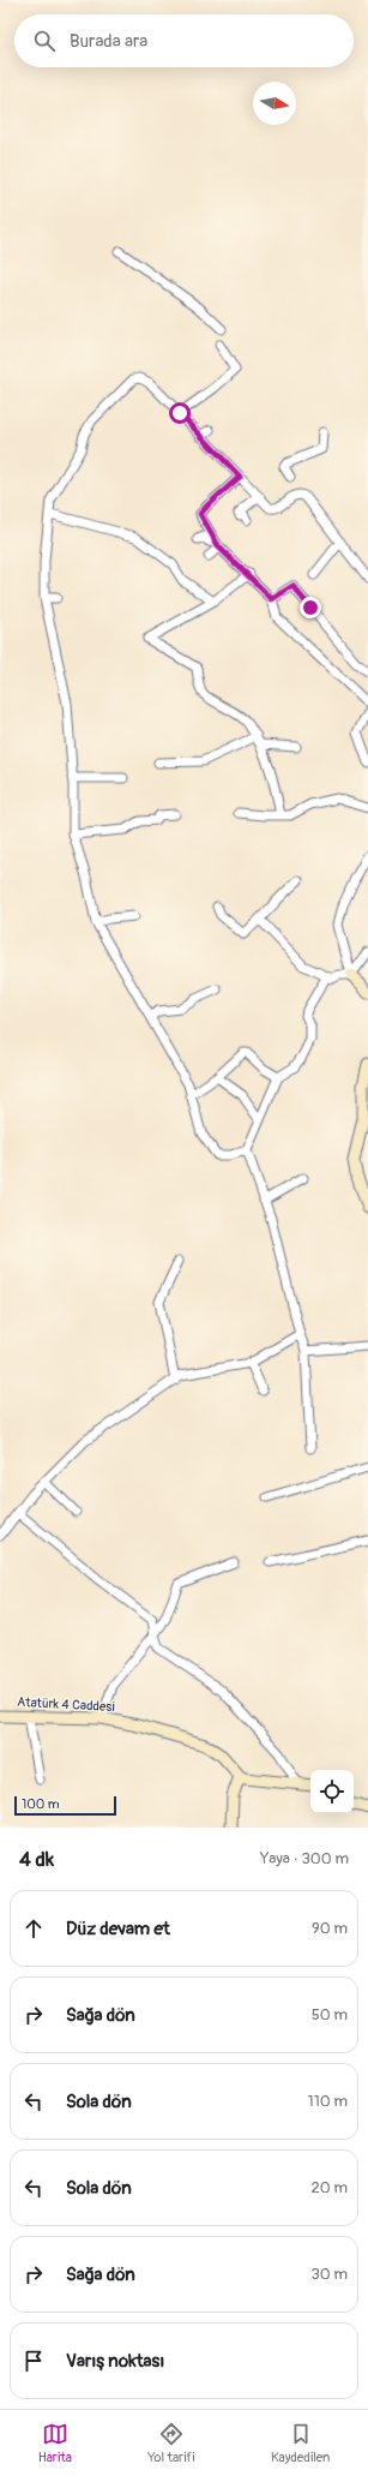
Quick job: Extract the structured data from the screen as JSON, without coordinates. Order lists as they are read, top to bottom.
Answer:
{
  "streets": {
    "street": ["Atatürk 4 Caddesi"]
  },
  "scale_bar": "100 m",
  "north": "right",
  "page": {
    "search": "Burada ara",
    "scale": "100 m",
    "heading": ["4 dk", "Yaya · 300 m"],
    "list": [
      ["Düz devam et", "90 m"],
      ["Sağa dön", "50 m"],
      ["Sola dön", "110 m"],
      ["Sola dön", "20 m"],
      ["Sağa dön", "30 m"],
      "Varış noktası"
    ],
    "nav": ["Harita", "Yol tarifi", "Kaydedilen"]
  }
}
